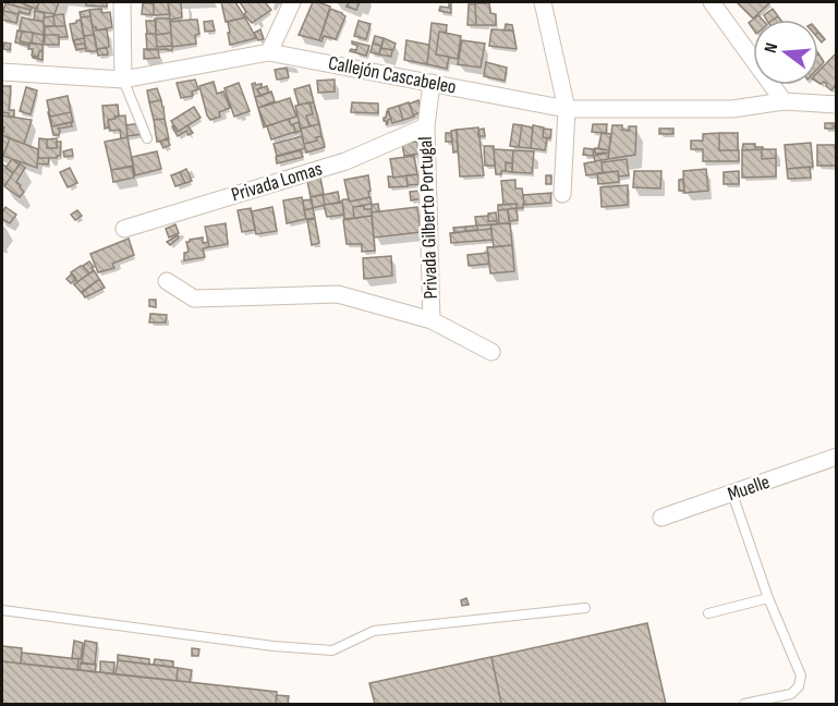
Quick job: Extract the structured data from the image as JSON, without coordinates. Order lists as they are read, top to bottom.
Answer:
{
  "streets": {
    "street": [
      "Callejón Cascabeleo",
      "Privada Lomas",
      "Privada Gilberto Portugal",
      "Muelle"
    ]
  },
  "crossings": [
    ["Callejón Cascabeleo", "Privada Gilberto Portugal"],
    ["Privada Lomas", "Privada Gilberto Portugal"]
  ],
  "north": "left"
}
